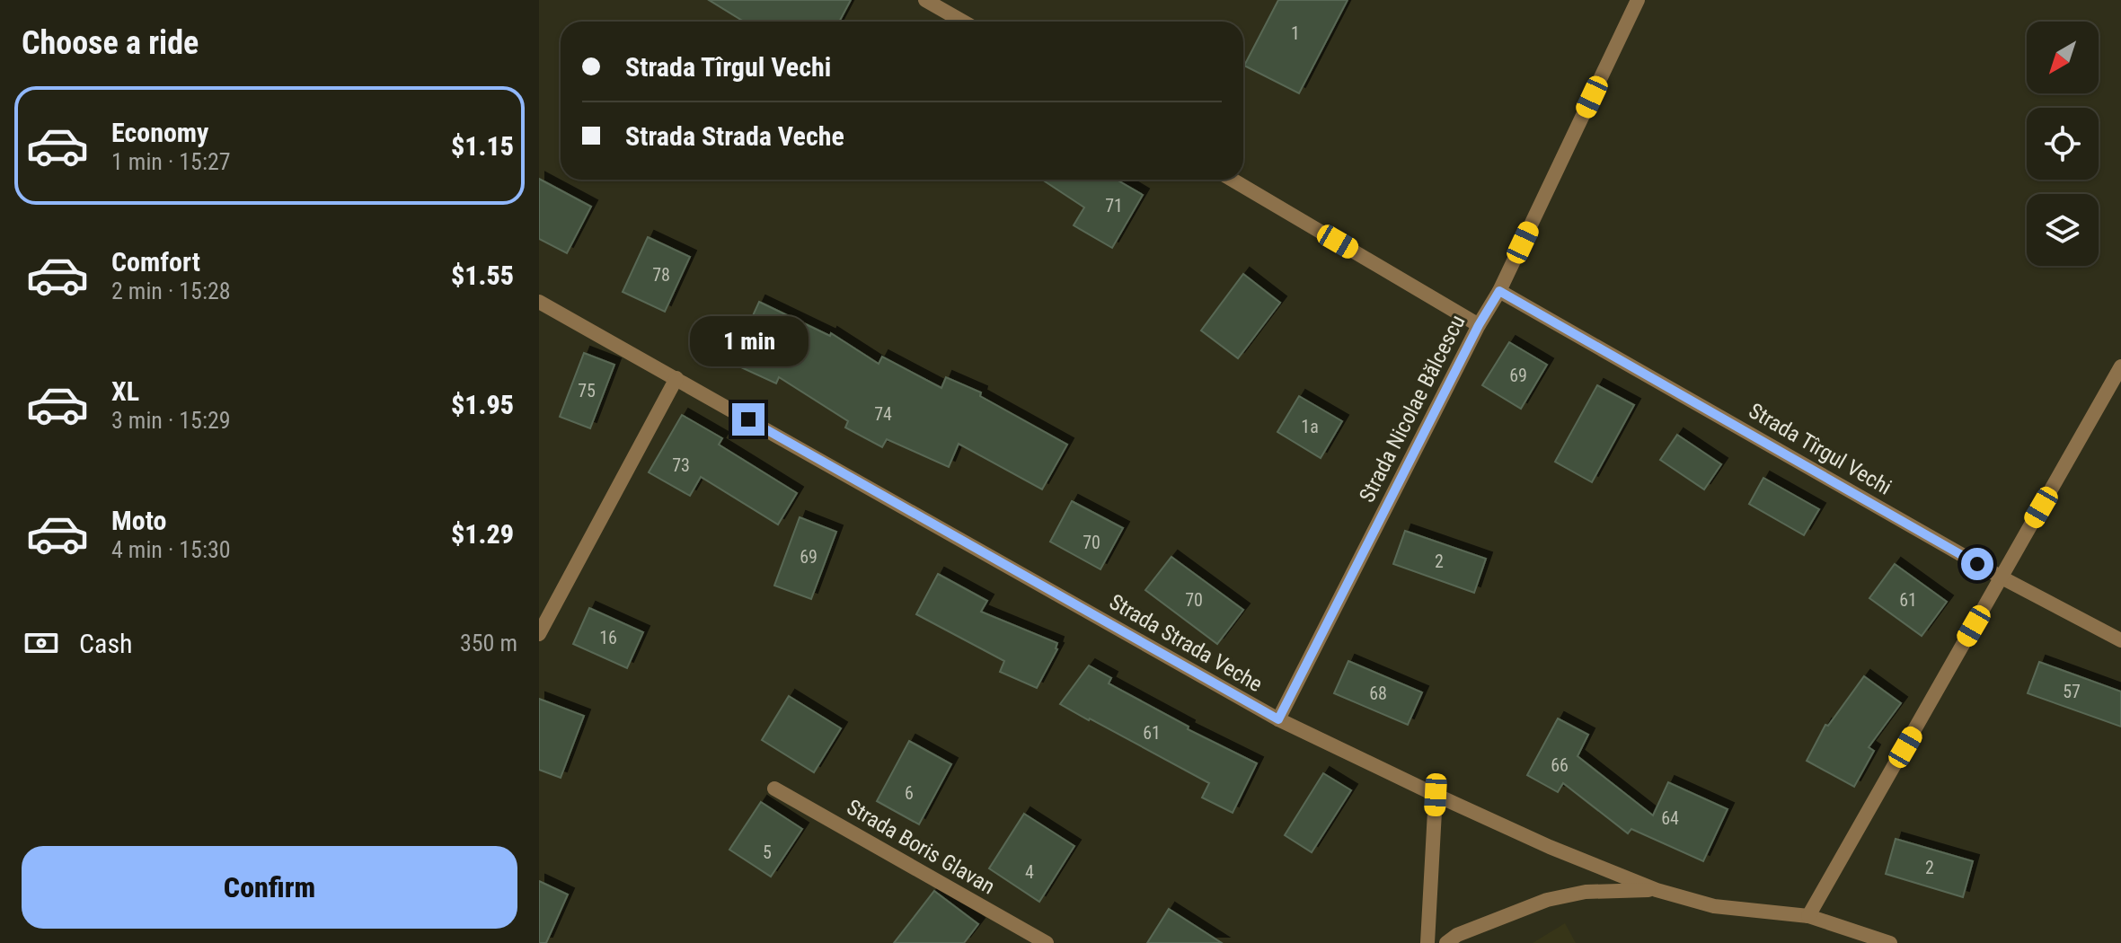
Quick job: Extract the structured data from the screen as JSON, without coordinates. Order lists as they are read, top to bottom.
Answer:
{
  "streets": {
    "street": [
      "Strada Nicolae Bălcescu",
      "Strada Tîrgul Vechi",
      "Strada Strada Veche",
      "Strada Boris Glavan"
    ]
  },
  "crossings": [
    ["Strada Nicolae Bălcescu", "Strada Tîrgul Vechi"],
    ["Strada Nicolae Bălcescu", "Strada Strada Veche"]
  ],
  "house_numbers": [
    "1",
    "71",
    "78",
    "69",
    "75",
    "74",
    "1a",
    "73",
    "70",
    "69",
    "2",
    "70",
    "61",
    "16",
    "57",
    "68",
    "61",
    "66",
    "6",
    "64",
    "5",
    "2",
    "4"
  ],
  "north": "bottom left",
  "page": {
    "heading": "Choose a ride",
    "banner": ["Strada Tîrgul Vechi", "Strada Strada Veche"],
    "list": [
      {
        "name": "Economy",
        "note": "1 min · 15:27",
        "value": "$1.15"
      },
      {
        "name": "Comfort",
        "note": "2 min · 15:28",
        "value": "$1.55"
      },
      {
        "name": "XL",
        "note": "3 min · 15:29",
        "value": "$1.95"
      },
      {
        "name": "Moto",
        "note": "4 min · 15:30",
        "value": "$1.29"
      }
    ],
    "bubble": "1 min",
    "pay": ["Cash", "350 m"],
    "buttons": "Confirm"
  }
}
